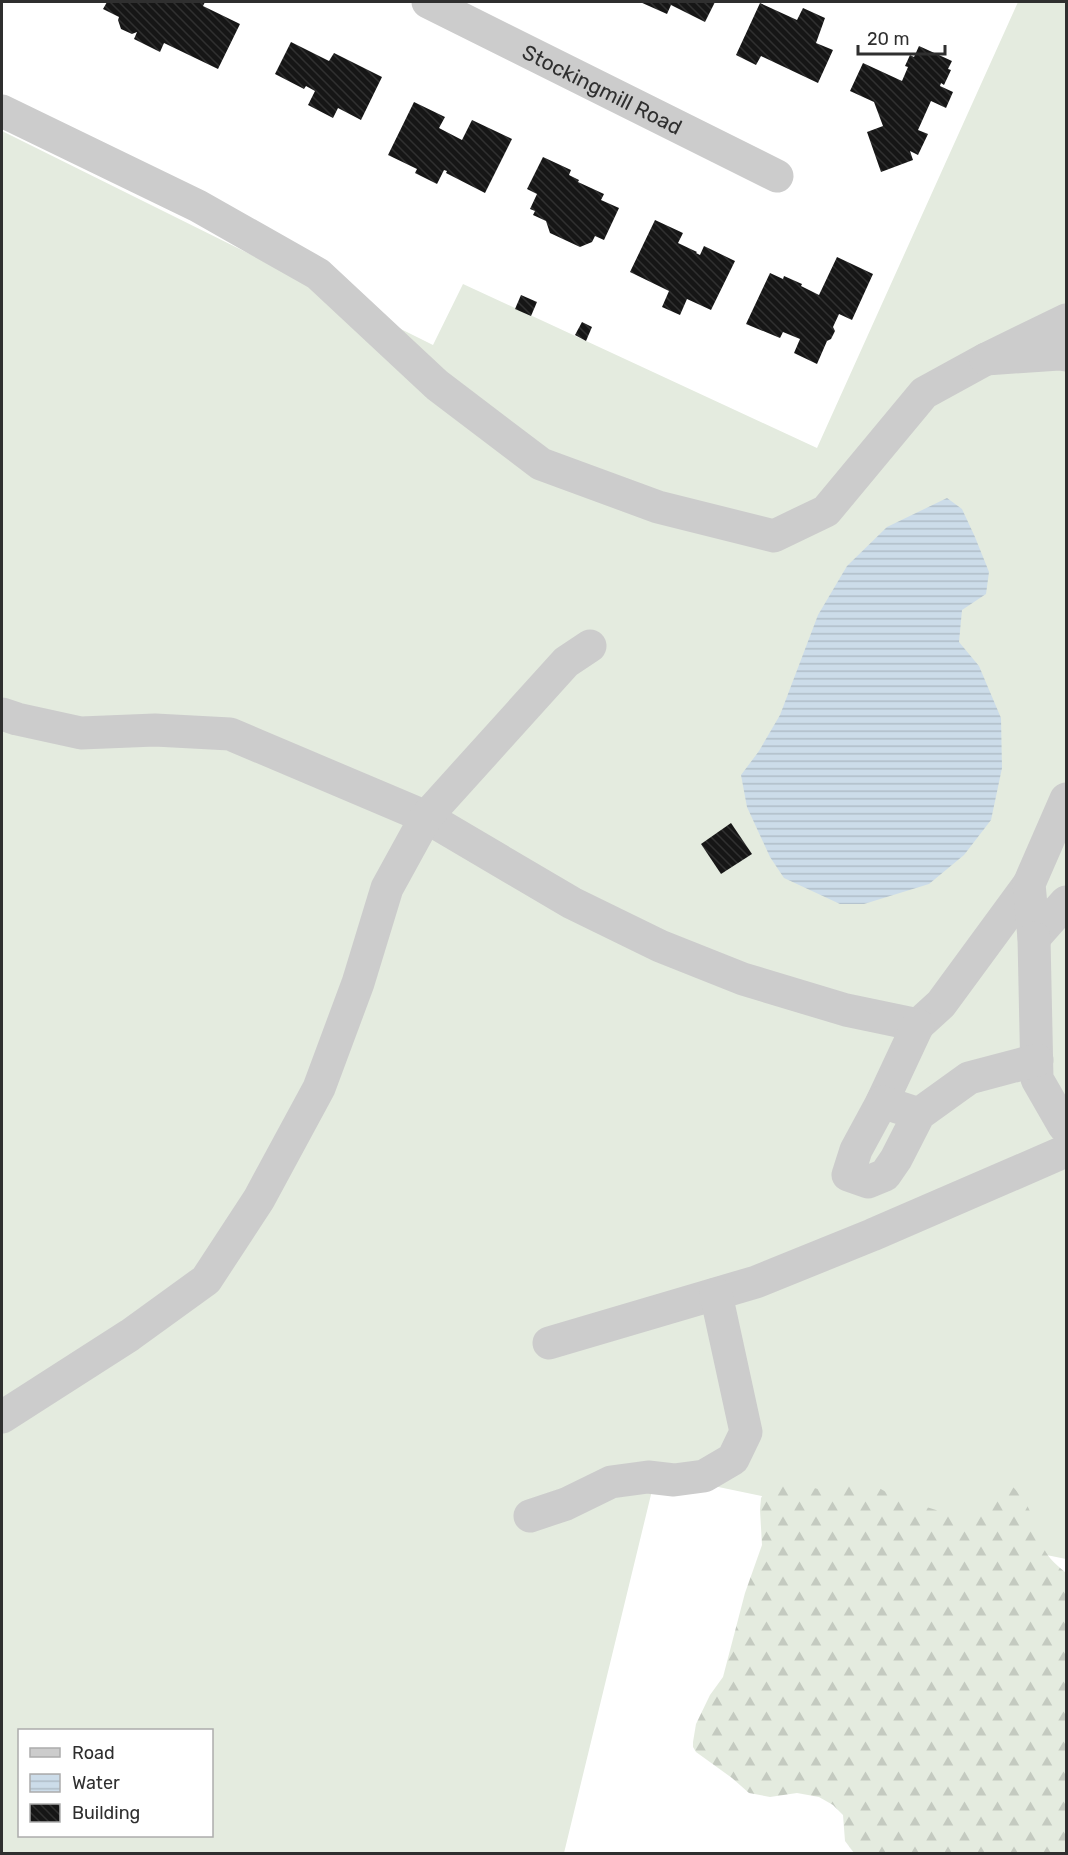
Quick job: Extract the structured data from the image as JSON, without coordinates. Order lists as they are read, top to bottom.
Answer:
{
  "streets": {
    "street": ["Stockingmill Road"]
  },
  "legend": ["Road", "Water", "Building"],
  "scale_bar": "20 m"
}
